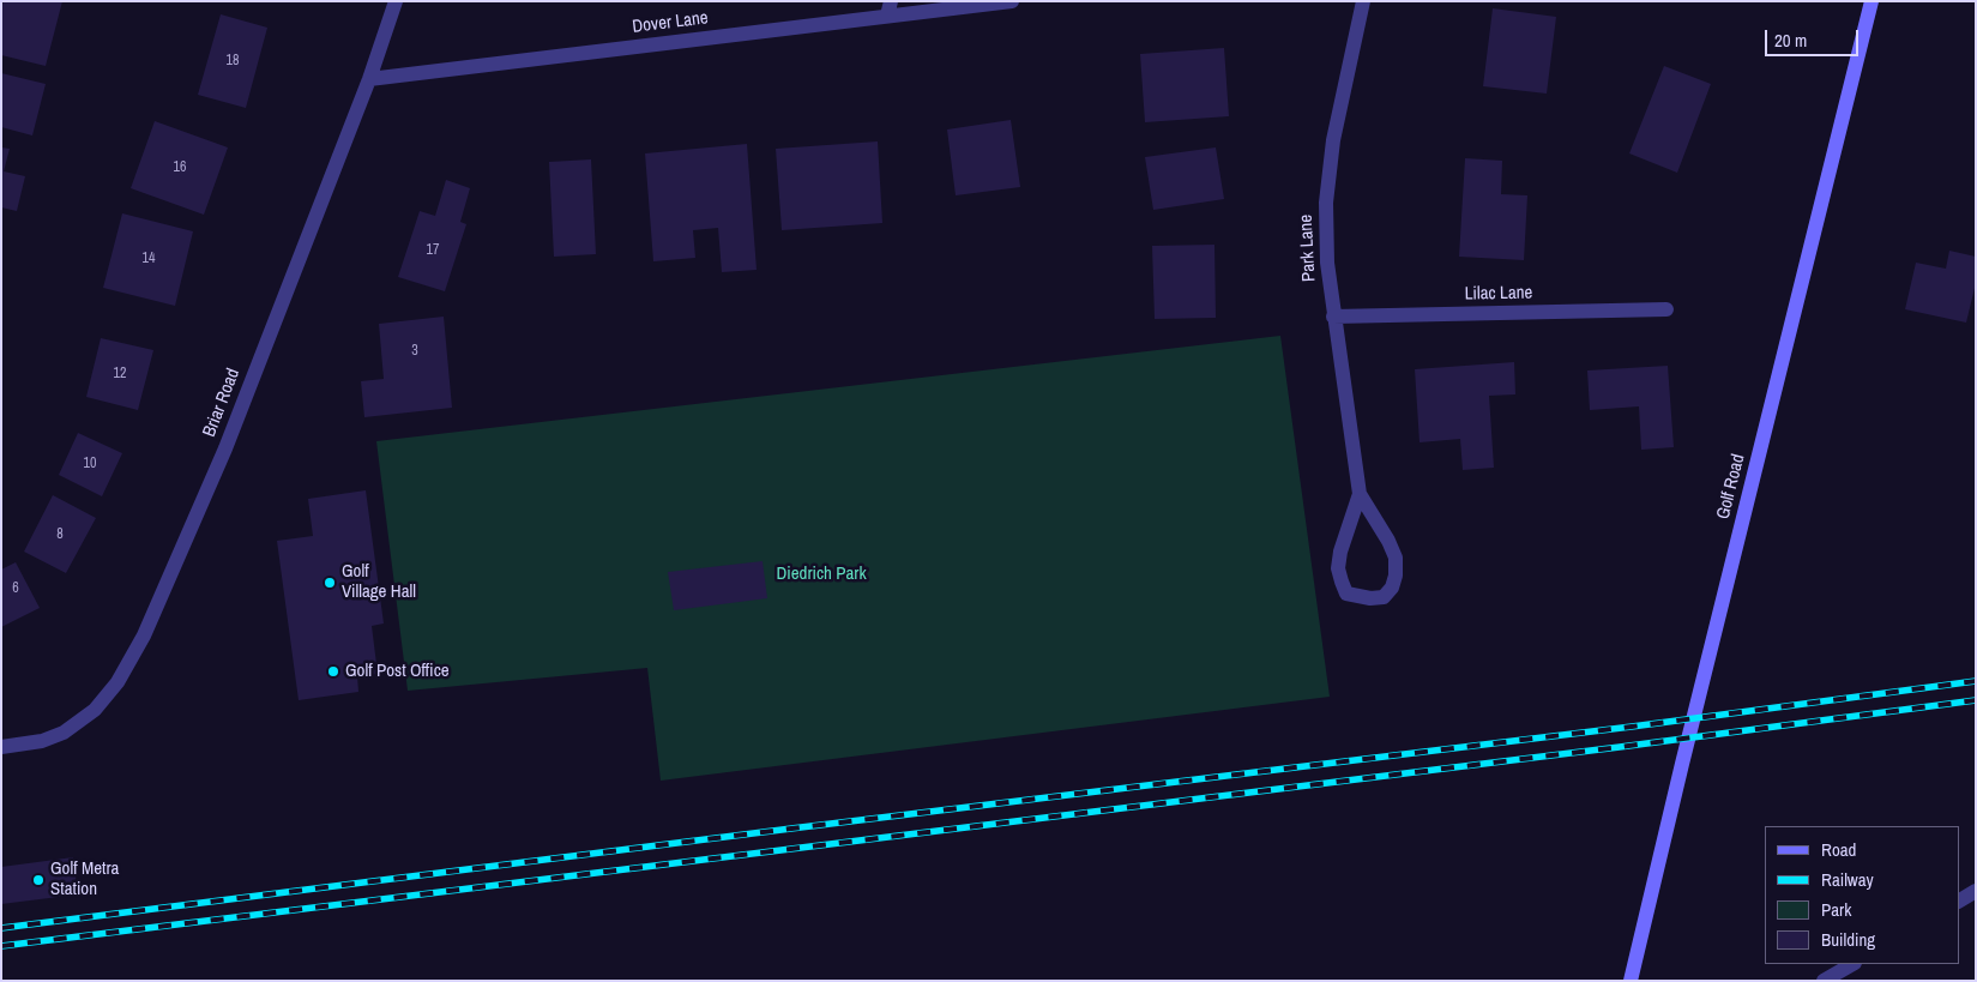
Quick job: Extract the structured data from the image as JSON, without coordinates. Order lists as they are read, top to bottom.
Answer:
{
  "streets": {
    "main road": ["Golf Road"],
    "street": [
      "Dover Lane",
      "Park Lane",
      "Lilac Lane",
      "Briar Road"
    ]
  },
  "crossings": [
    ["Dover Lane", "Briar Road"],
    ["Park Lane", "Lilac Lane"]
  ],
  "parks": ["Diedrich Park"],
  "places": ["Golf Village Hall", "Golf Post Office", "Golf Metra Station"],
  "house_numbers": [
    "18",
    "16",
    "17",
    "14",
    "3",
    "12",
    "10",
    "8",
    "6"
  ],
  "legend": [
    "Road",
    "Railway",
    "Park",
    "Building"
  ],
  "scale_bar": "20 m"
}
